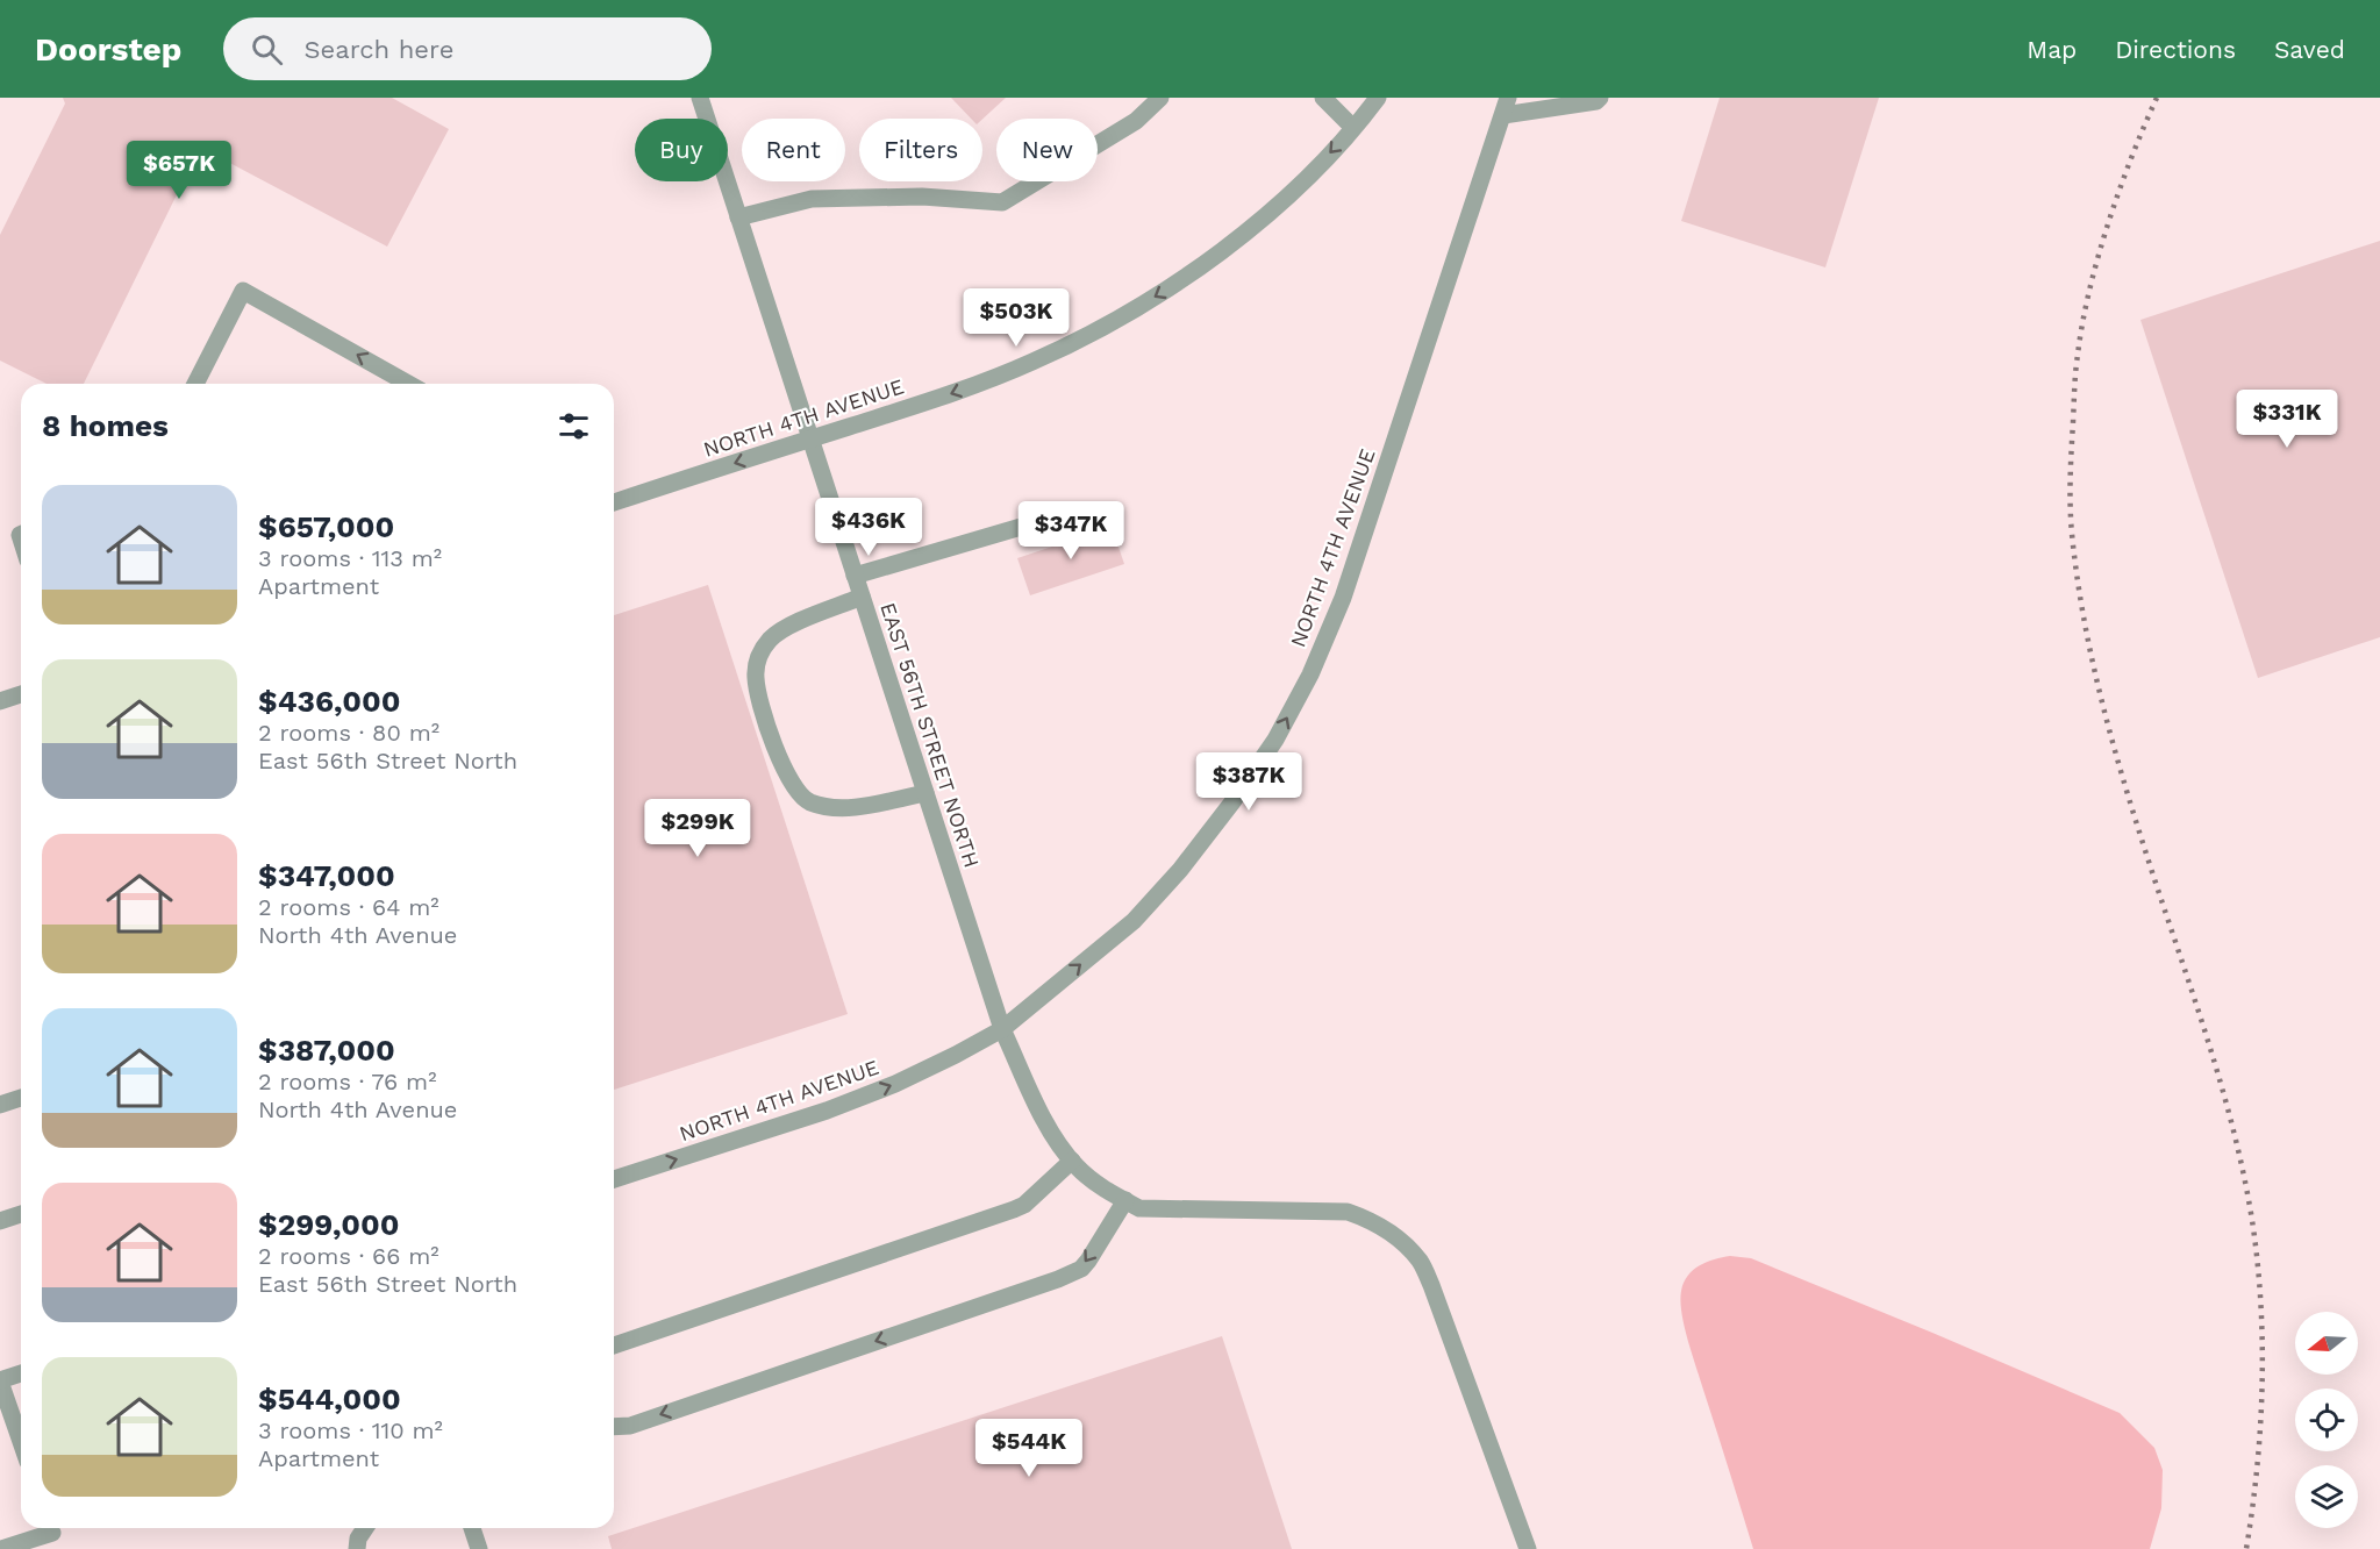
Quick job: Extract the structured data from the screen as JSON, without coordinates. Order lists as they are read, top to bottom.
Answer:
{
  "streets": {
    "street": ["NORTH 4TH AVENUE", "EAST 56TH STREET NORTH"]
  },
  "crossings": [
    ["NORTH 4TH AVENUE", "EAST 56TH STREET NORTH"]
  ],
  "north": "left",
  "page": {
    "header": "Doorstep",
    "search": "Search here",
    "nav": ["Map", "Directions", "Saved"],
    "chip": [
      "Buy",
      "Rent",
      "Filters",
      "New"
    ],
    "price": [
      "$657K",
      "$503K",
      "$331K",
      "$436K",
      "$347K",
      "$387K",
      "$299K",
      "$544K"
    ],
    "heading": "8 homes",
    "list": [
      {
        "name": "$657,000",
        "note": "3 rooms · 113 m² · Apartment"
      },
      {
        "name": "$436,000",
        "note": "2 rooms · 80 m² · East 56th Street North"
      },
      {
        "name": "$347,000",
        "note": "2 rooms · 64 m² · North 4th Avenue"
      },
      {
        "name": "$387,000",
        "note": "2 rooms · 76 m² · North 4th Avenue"
      },
      {
        "name": "$299,000",
        "note": "2 rooms · 66 m² · East 56th Street North"
      },
      {
        "name": "$544,000",
        "note": "3 rooms · 110 m² · Apartment"
      }
    ]
  }
}
